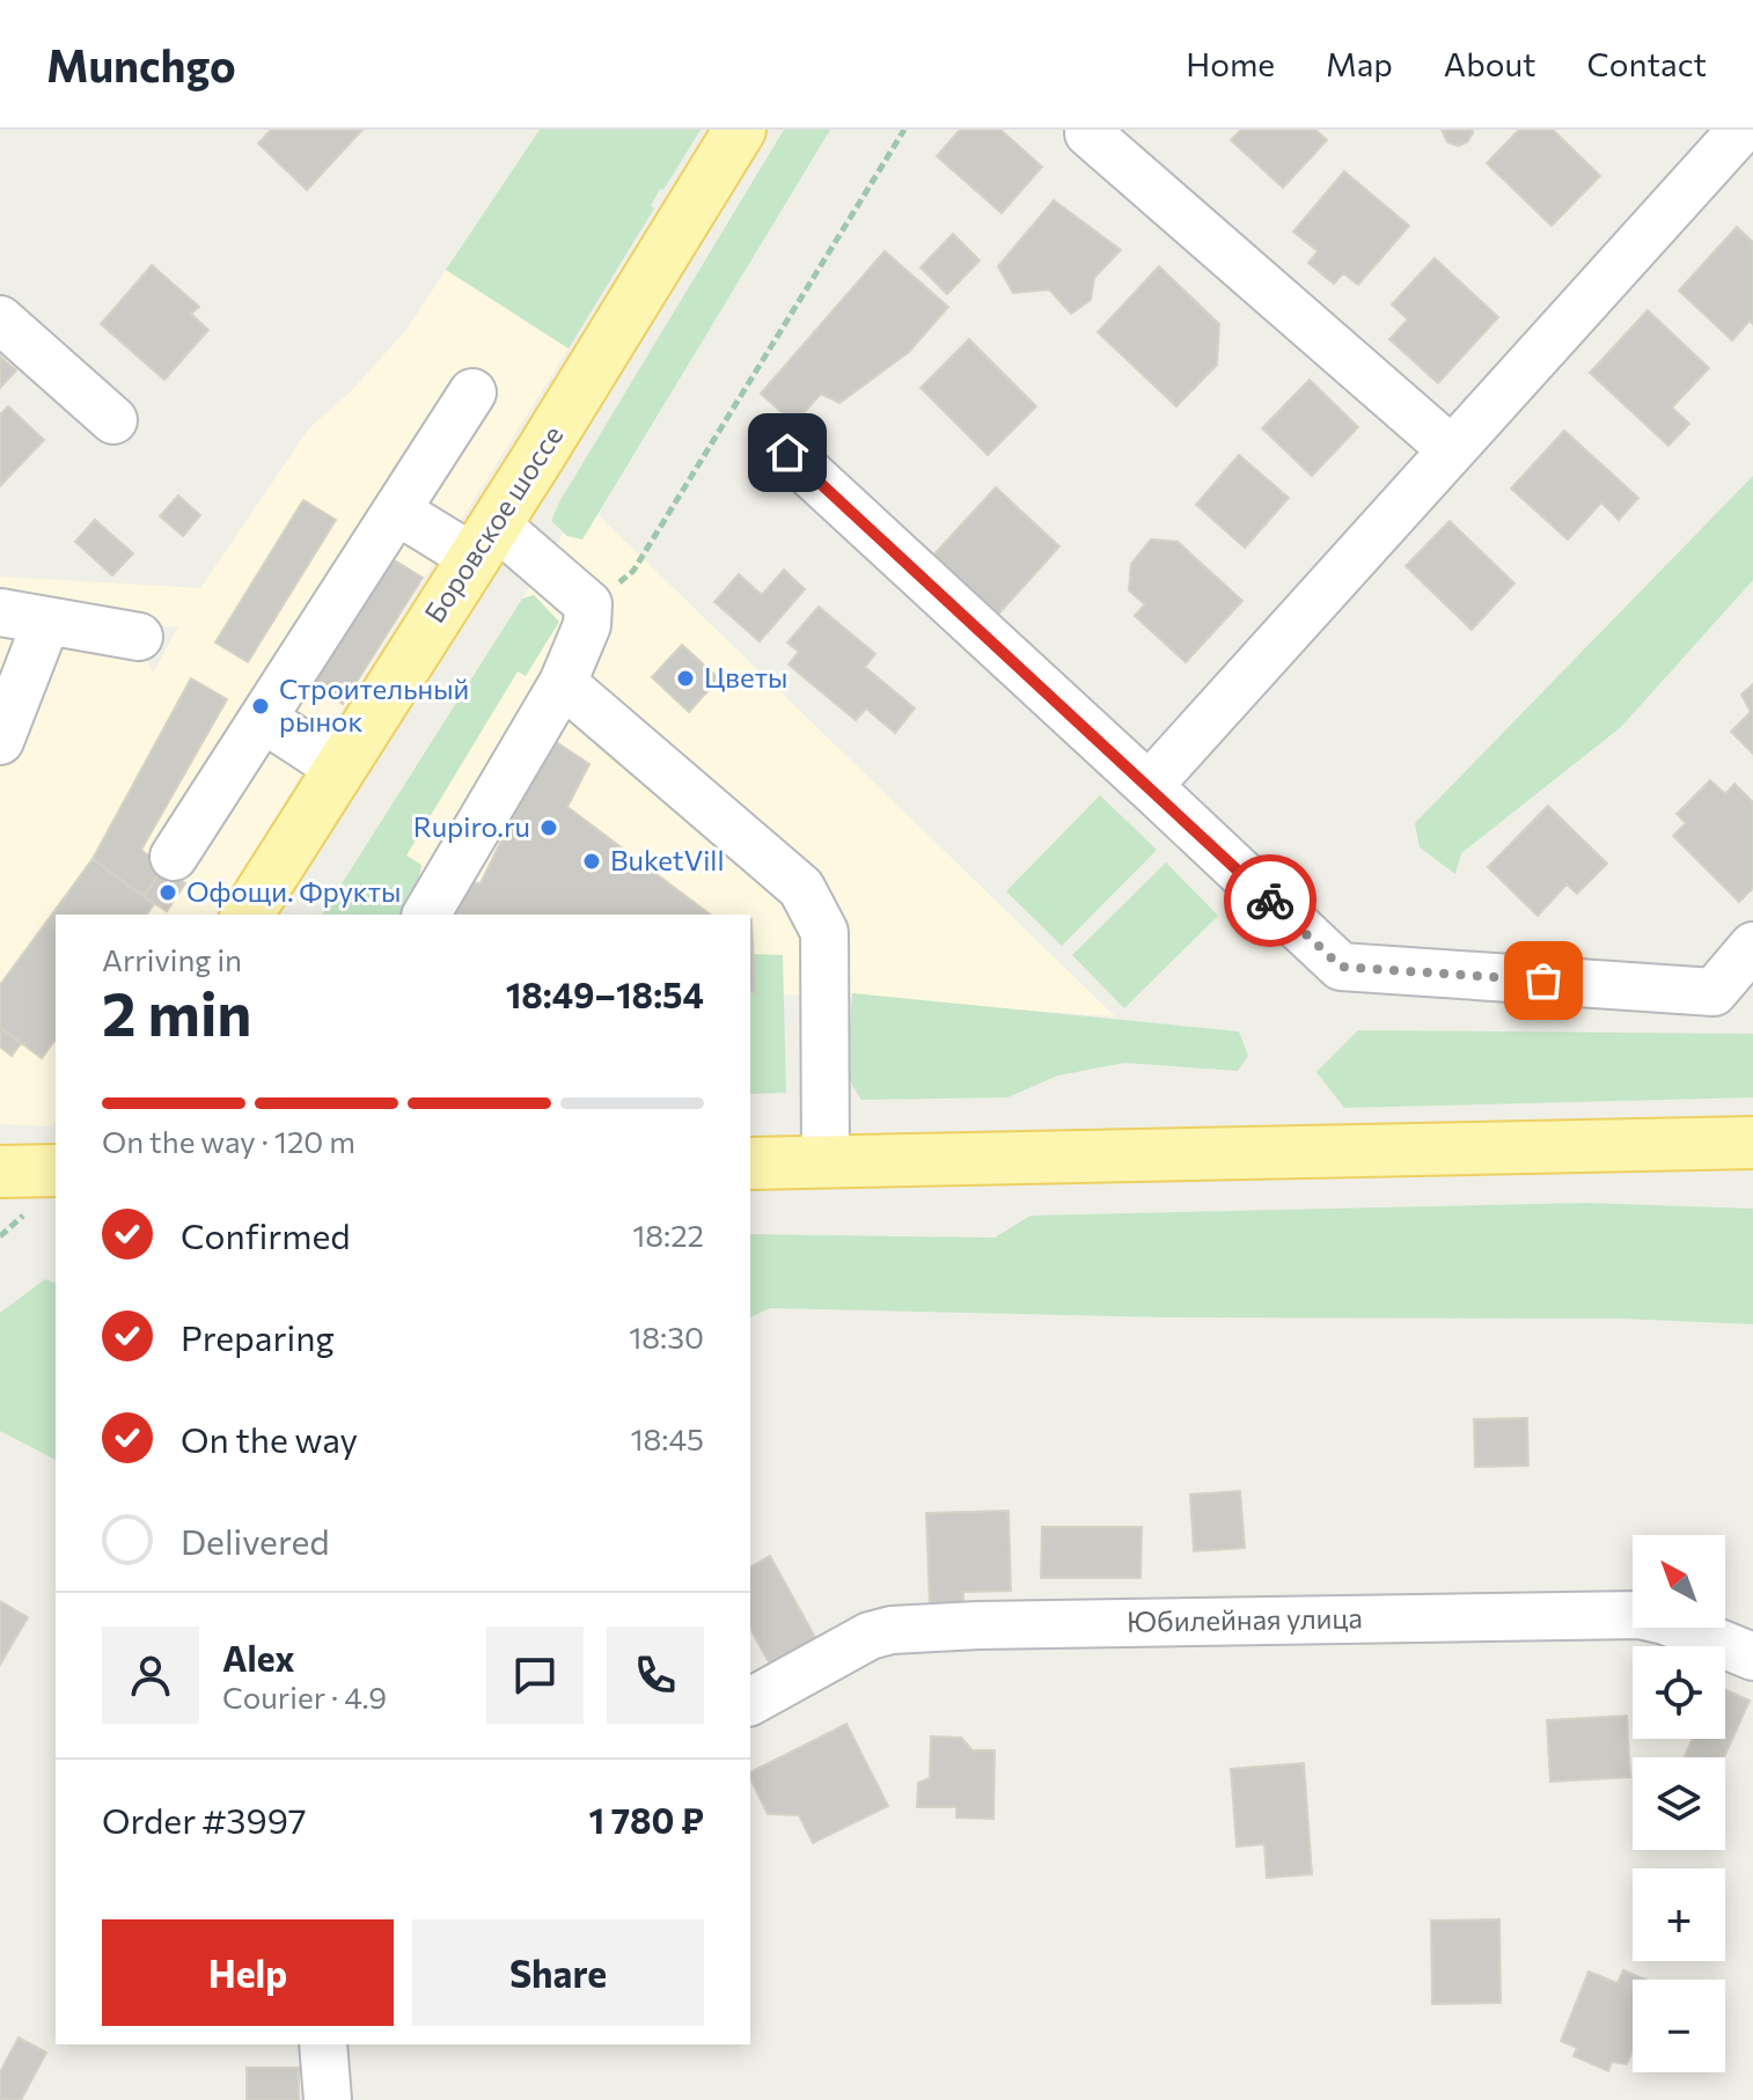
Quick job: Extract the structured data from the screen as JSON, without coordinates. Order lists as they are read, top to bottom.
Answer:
{
  "streets": {
    "main road": ["Боровское шоссе"],
    "street": ["Юбилейная улица"]
  },
  "places": [
    "Цветы",
    "Строительный рынок",
    "Rupiro.ru",
    "BuketVill",
    "Офощи. Фрукты"
  ],
  "north": "top left",
  "page": {
    "header": "Munchgo",
    "nav": [
      "Home",
      "Map",
      "About",
      "Contact"
    ],
    "heading": ["2 min", "Arriving in", "18:49–18:54"],
    "panel": [
      "Alex",
      "Courier · 4.9",
      "Order #3997",
      "1 780 ₽"
    ],
    "bar": "On the way · 120 m",
    "list": [
      ["Confirmed", "18:22"],
      ["Preparing", "18:30"],
      ["On the way", "18:45"],
      "Delivered"
    ],
    "map_buttons": ["+", "−"],
    "buttons": ["Help", "Share"]
  }
}
